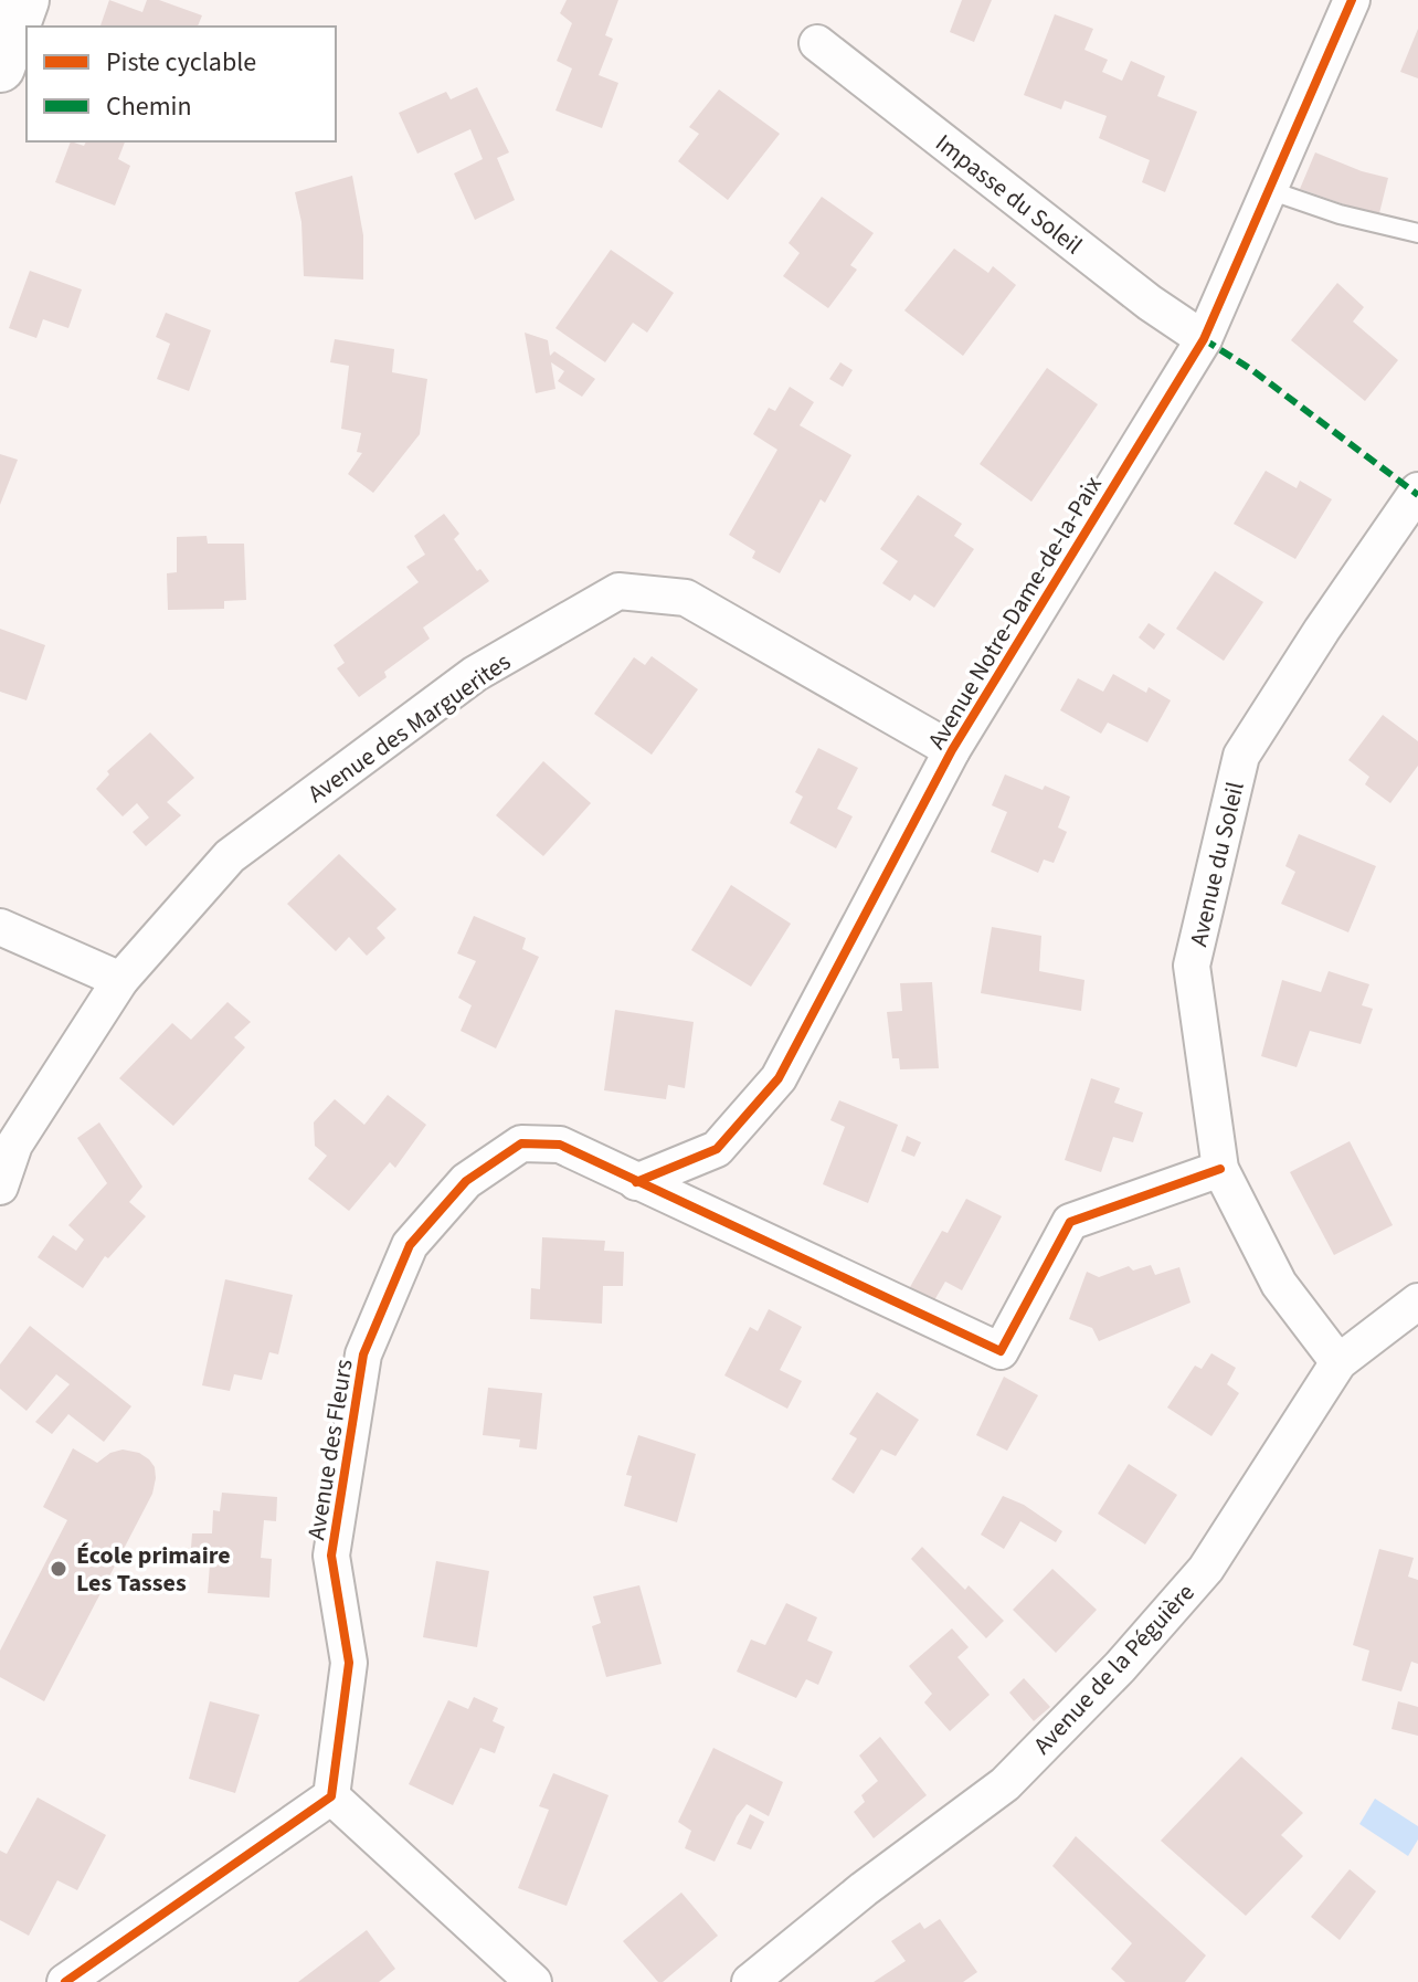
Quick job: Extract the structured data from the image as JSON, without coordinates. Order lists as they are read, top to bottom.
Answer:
{
  "streets": {
    "street": [
      "Impasse du Soleil",
      "Avenue Notre-Dame-de-la-Paix",
      "Avenue des Marguerites",
      "Avenue du Soleil",
      "Avenue des Fleurs",
      "Avenue de la Péguière"
    ]
  },
  "crossings": [
    ["Impasse du Soleil", "Avenue Notre-Dame-de-la-Paix"],
    ["Avenue Notre-Dame-de-la-Paix", "Avenue des Marguerites"],
    ["Avenue Notre-Dame-de-la-Paix", "Avenue des Fleurs"],
    ["Avenue du Soleil", "Avenue des Fleurs"],
    ["Avenue du Soleil", "Avenue de la Péguière"]
  ],
  "places": ["École primaire Les Tasses"],
  "legend": ["Piste cyclable", "Chemin"]
}
